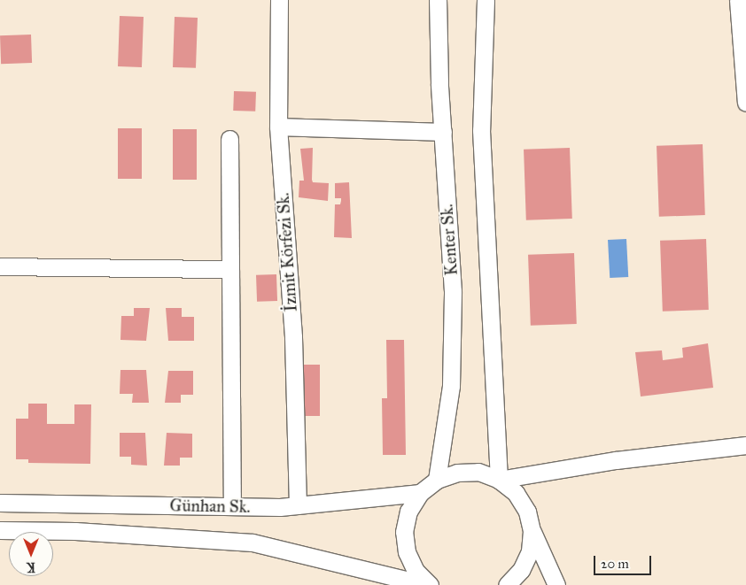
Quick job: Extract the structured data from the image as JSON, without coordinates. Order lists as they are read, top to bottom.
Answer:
{
  "streets": {
    "street": ["Kenter Sk.", "İzmit Körfezi Sk.", "Günhan Sk."]
  },
  "crossings": [
    ["İzmit Körfezi Sk.", "Günhan Sk."]
  ],
  "scale_bar": "20 m",
  "north": "bottom"
}
